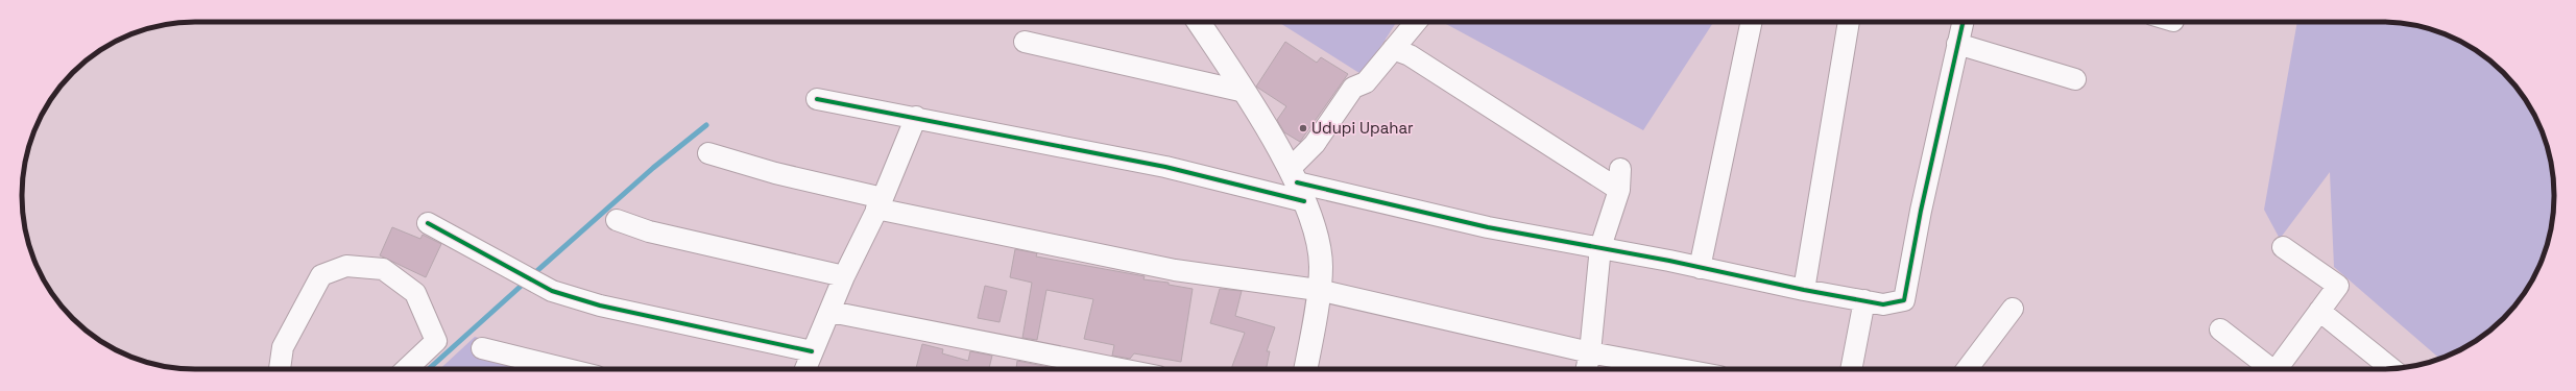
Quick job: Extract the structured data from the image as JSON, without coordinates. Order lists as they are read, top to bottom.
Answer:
{
  "places": ["Udupi Upahar"]
}
